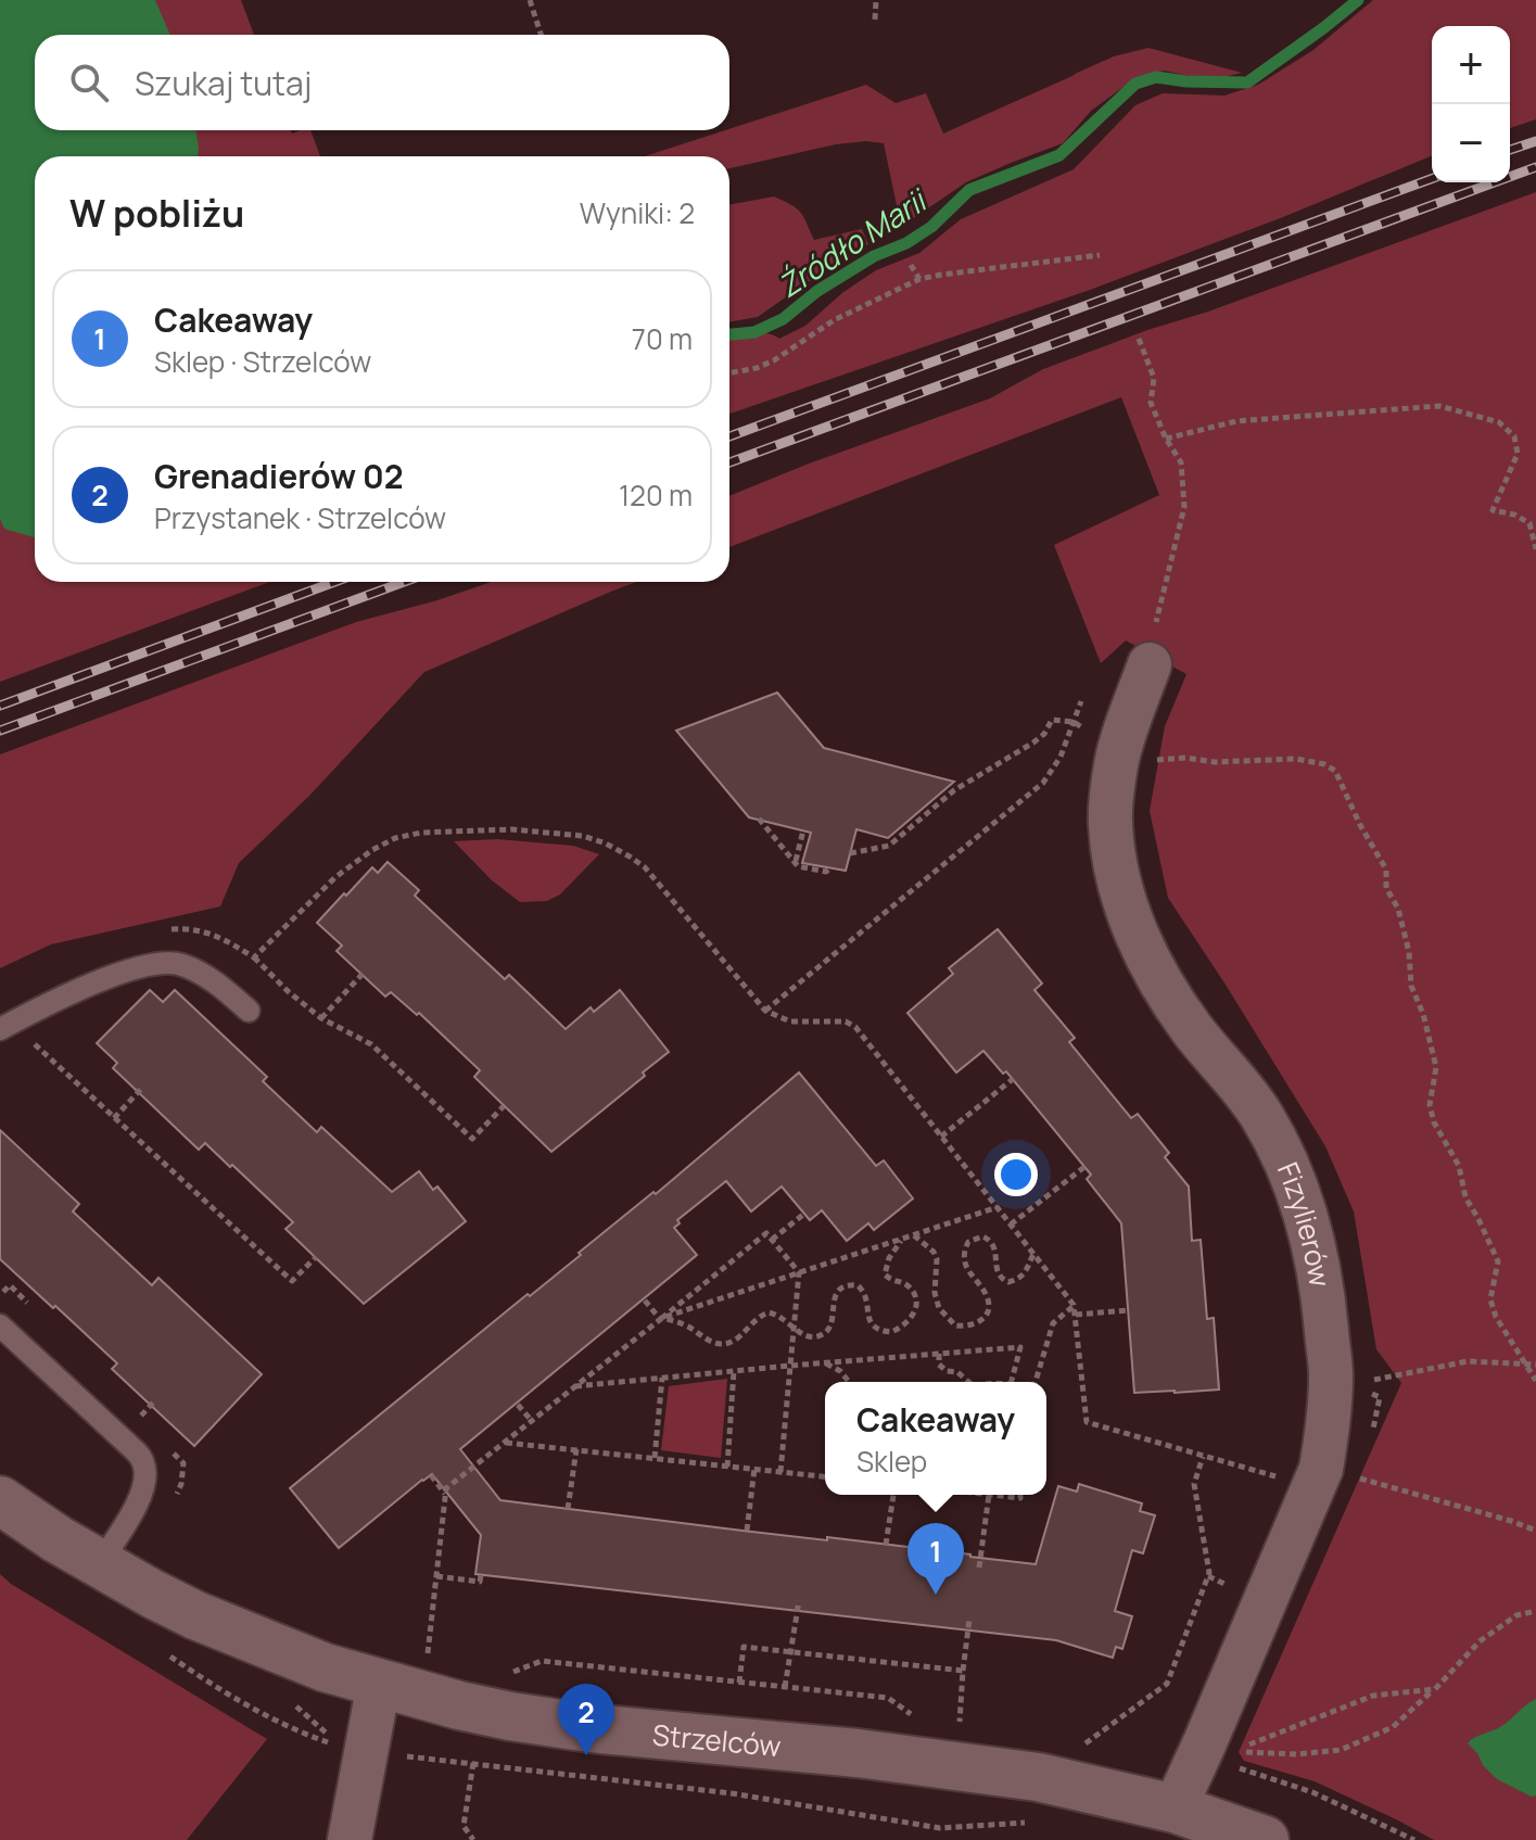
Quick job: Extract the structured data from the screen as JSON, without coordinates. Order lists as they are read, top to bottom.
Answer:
{
  "streets": {
    "street": ["Fizylierów", "Strzelców"]
  },
  "crossings": [
    ["Fizylierów", "Strzelców"]
  ],
  "water": ["Źródło Marii"],
  "page": {
    "map_buttons": ["+", "−"],
    "search": "Szukaj tutaj",
    "heading": ["W pobliżu", "Wyniki: 2"],
    "list": [
      {
        "mark": "1",
        "name": "Cakeaway",
        "note": "Sklep · Strzelców",
        "value": "70 m"
      },
      {
        "mark": "2",
        "name": "Grenadierów 02",
        "note": "Przystanek · Strzelców",
        "value": "120 m"
      }
    ],
    "popup": ["Cakeaway", "Sklep"],
    "pins": ["1", "2"]
  }
}
